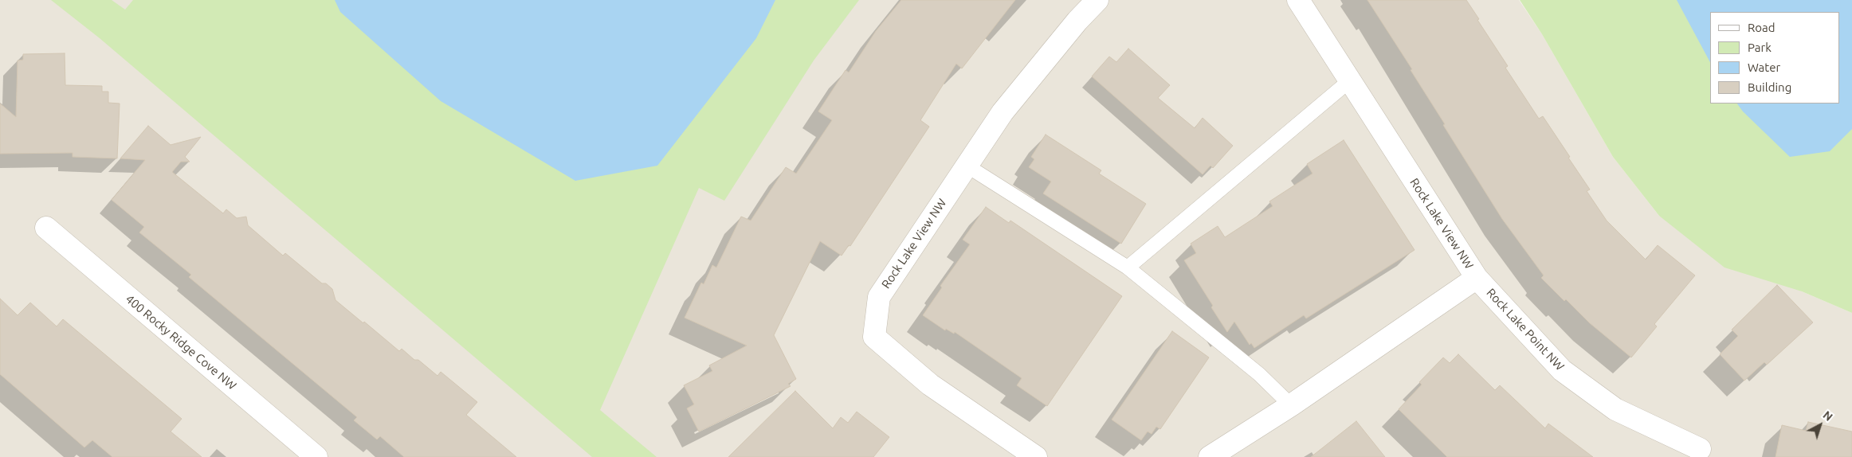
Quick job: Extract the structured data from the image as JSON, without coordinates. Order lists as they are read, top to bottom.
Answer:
{
  "streets": {
    "street": ["Rock Lake View NW", "Rock Lake Point NW", "400 Rocky Ridge Cove NW"]
  },
  "crossings": [
    ["Rock Lake View NW", "Rock Lake Point NW"]
  ],
  "legend": [
    "Road",
    "Park",
    "Water",
    "Building"
  ],
  "north": "top right"
}
